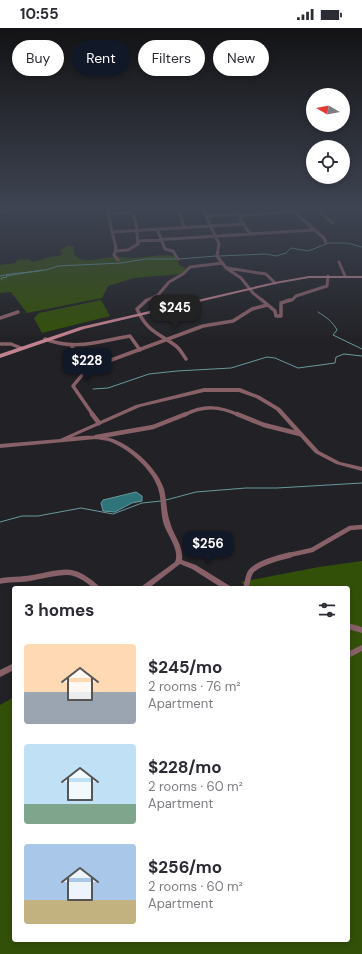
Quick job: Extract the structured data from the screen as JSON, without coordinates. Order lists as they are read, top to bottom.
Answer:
{
  "north": "left",
  "page": {
    "status": "10:55",
    "chip": [
      "Buy",
      "Rent",
      "Filters",
      "New"
    ],
    "price": ["$245", "$228", "$256"],
    "heading": "3 homes",
    "list": [
      {
        "name": "$245/mo",
        "note": "2 rooms · 76 m² · Apartment"
      },
      {
        "name": "$228/mo",
        "note": "2 rooms · 60 m² · Apartment"
      },
      {
        "name": "$256/mo",
        "note": "2 rooms · 60 m² · Apartment"
      }
    ]
  }
}
